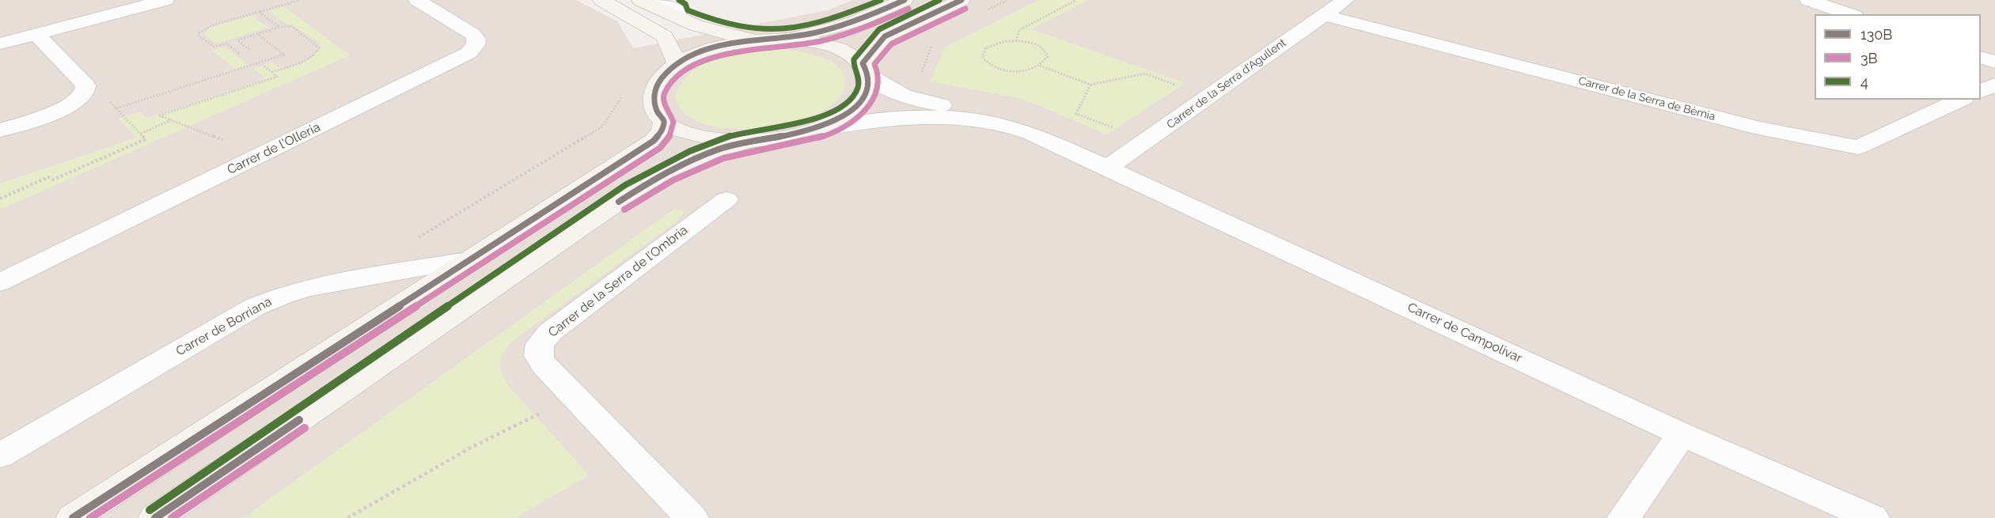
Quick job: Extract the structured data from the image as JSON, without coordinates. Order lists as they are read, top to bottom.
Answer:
{
  "streets": {
    "street": [
      "Carrer de la Serra d'Agullent",
      "Carrer de la Serra de Bèrnia",
      "Carrer de l'Olleria",
      "Carrer de la Serra de l’Ombria",
      "Carrer de Borriana",
      "Carrer de Campolivar"
    ]
  },
  "crossings": [
    ["Carrer de la Serra d'Agullent", "Carrer de la Serra de Bèrnia"],
    ["Carrer de la Serra d'Agullent", "Carrer de Campolivar"]
  ],
  "lines": ["transit line 130B", "transit line 4", "transit line 3B"],
  "legend": ["130B", "3B", "4"]
}
